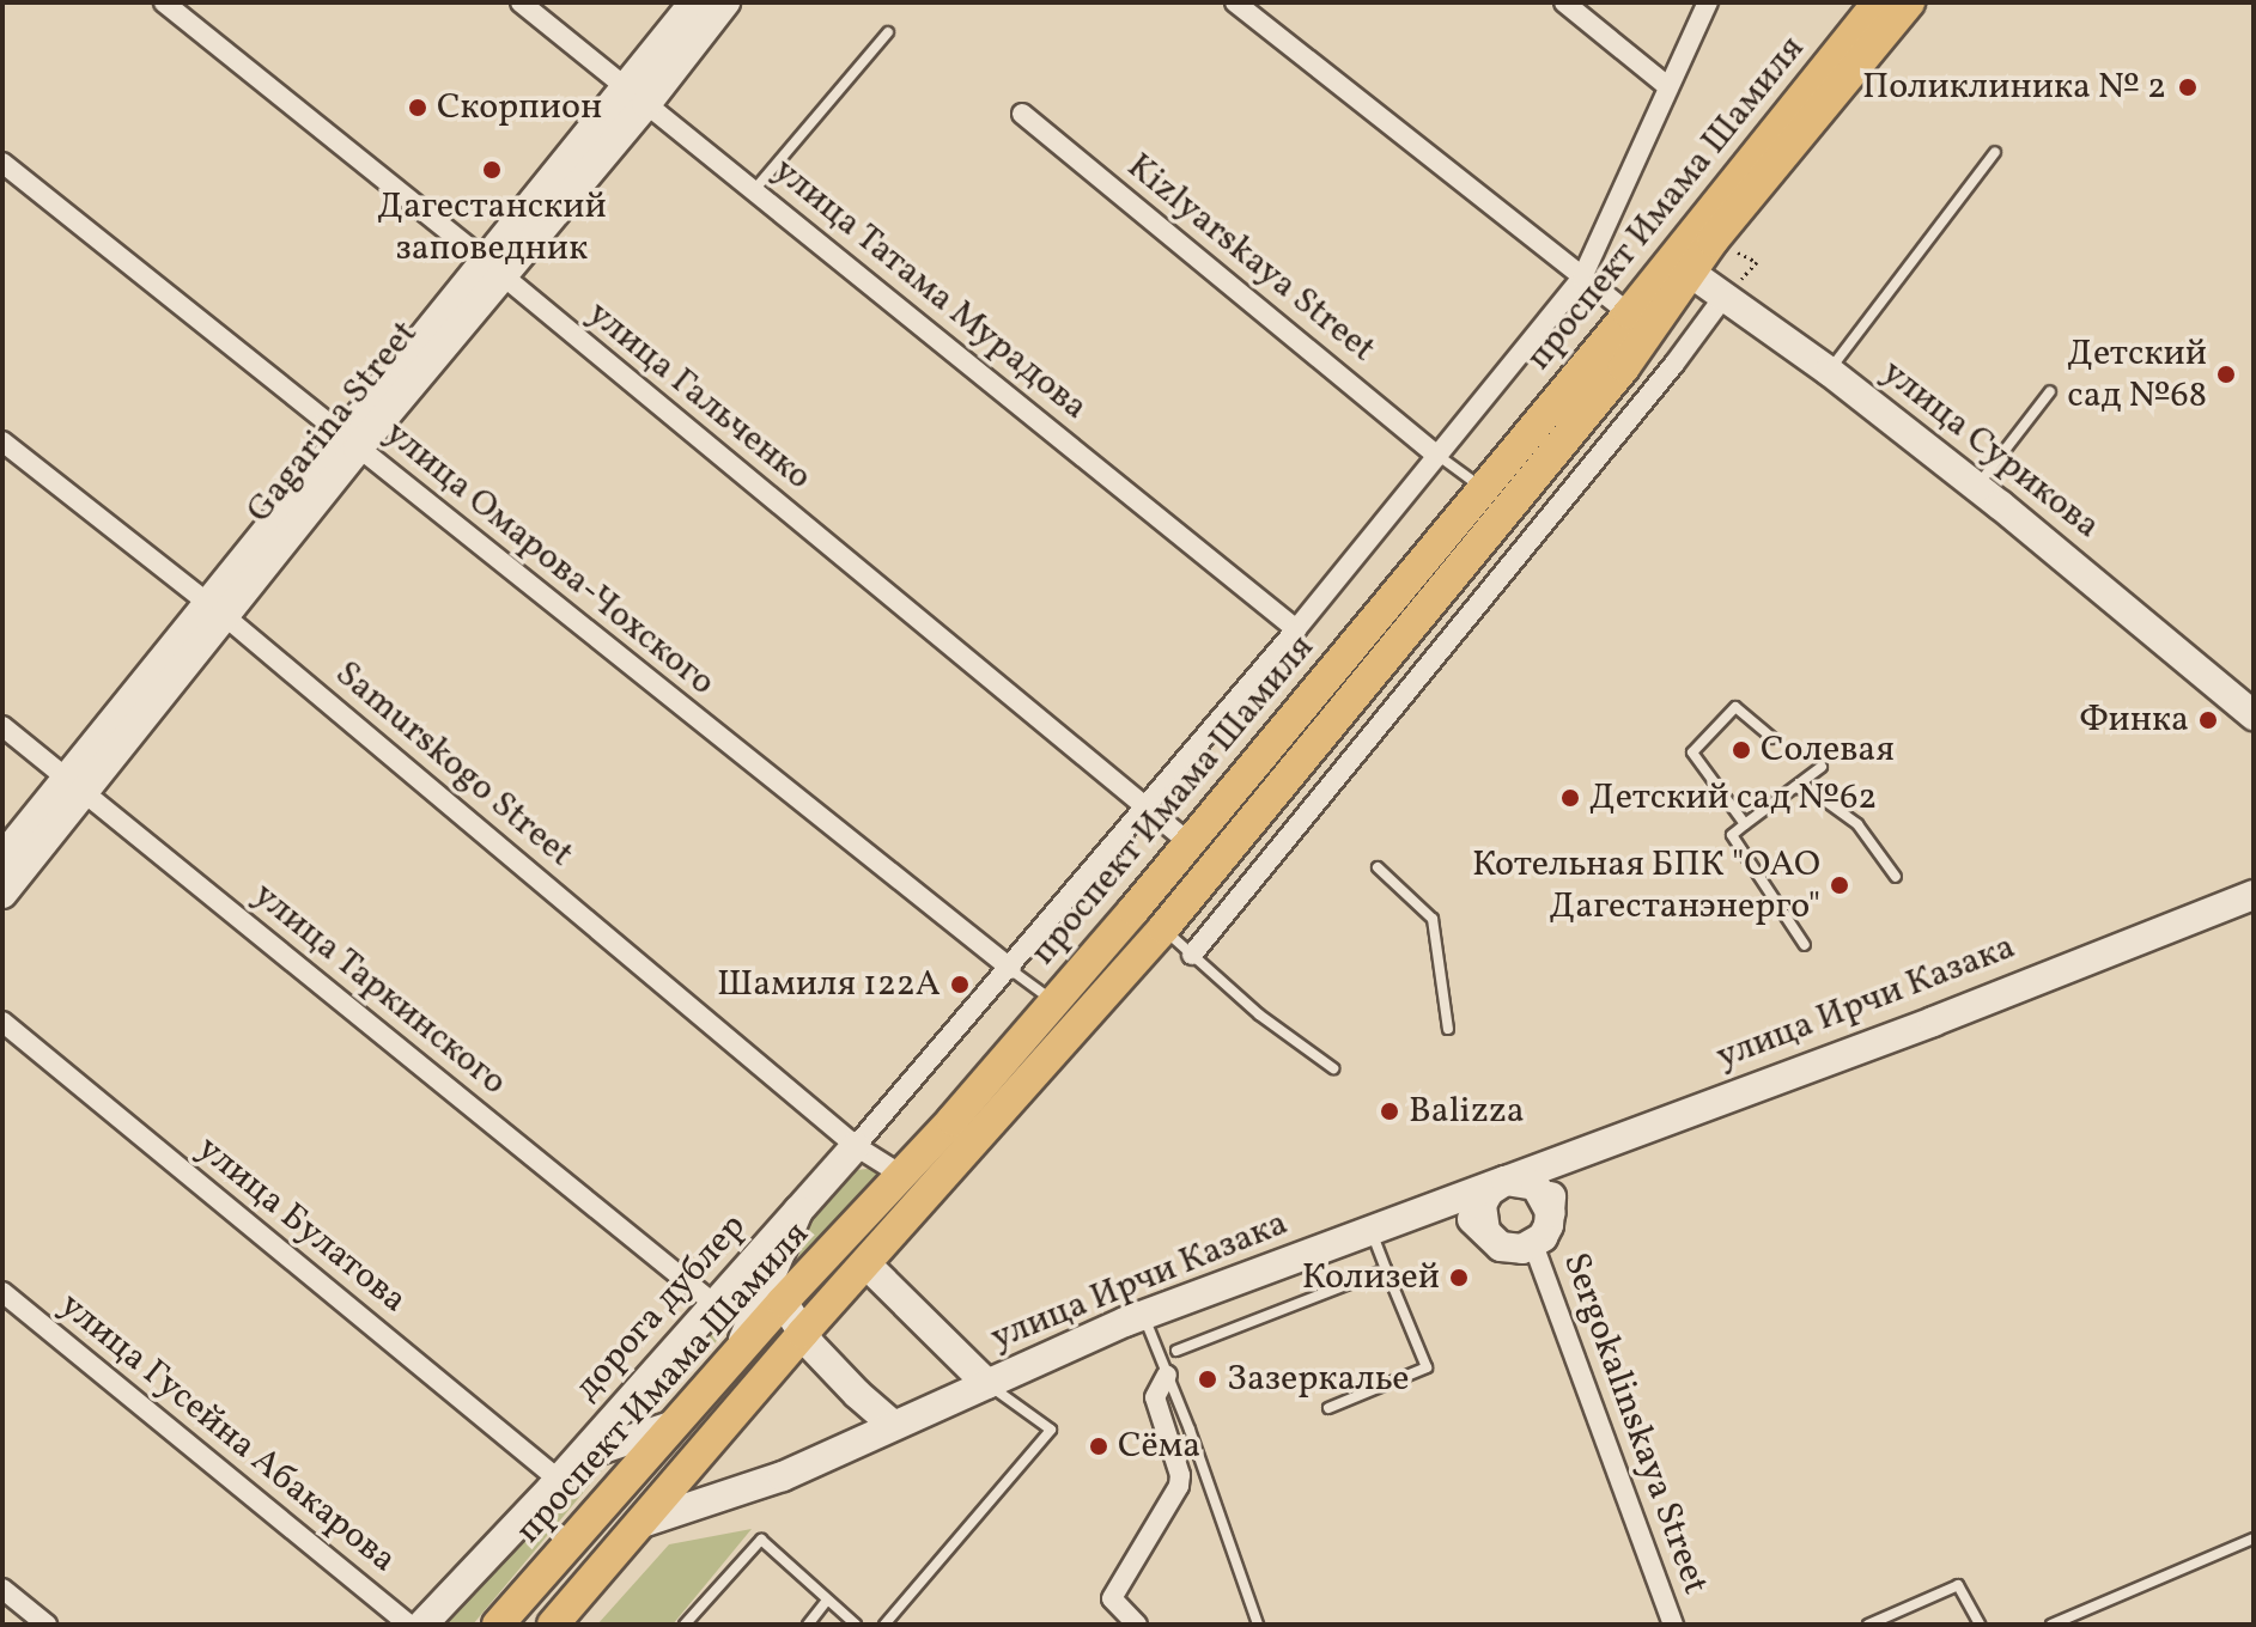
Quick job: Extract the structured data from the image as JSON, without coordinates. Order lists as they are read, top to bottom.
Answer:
{
  "streets": {
    "main road": [
      "проспект Имама Шамиля",
      "Gagarina Street",
      "улица Сурикова",
      "улица Ирчи Казака",
      "дорога дублер"
    ],
    "street": [
      "Kizlyarskaya Street",
      "улица Татама Мурадова",
      "улица Гальченко",
      "улица Омарова-Чохского",
      "Samurskogo Street",
      "улица Таркинского",
      "улица Булатова",
      "Sergokalinskaya Street",
      "улица Гусейна Абакарова"
    ]
  },
  "crossings": [
    ["проспект Имама Шамиля", "улица Гальченко"],
    ["проспект Имама Шамиля", "улица Сурикова"],
    ["проспект Имама Шамиля", "Samurskogo Street"],
    ["проспект Имама Шамиля", "улица Ирчи Казака"],
    ["проспект Имама Шамиля", "улица Булатова"],
    ["проспект Имама Шамиля", "дорога дублер"],
    ["улица Татама Мурадова", "Gagarina Street"],
    ["улица Гальченко", "Gagarina Street"],
    ["Gagarina Street", "улица Омарова-Чохского"],
    ["Gagarina Street", "Samurskogo Street"],
    ["Gagarina Street", "улица Таркинского"],
    ["Samurskogo Street", "дорога дублер"],
    ["улица Таркинского", "дорога дублер"],
    ["улица Ирчи Казака", "Sergokalinskaya Street"]
  ],
  "places": [
    "Поликлиника № 2",
    "Скорпион",
    "Дагестанский заповедник",
    "Детский сад №68",
    "Финка",
    "Солевая",
    "Детский сад №62",
    "Котельная БПК \"ОАО Дагестанэнерго\"",
    "Шамиля 122А",
    "Balizza",
    "Колизей",
    "Зазеркалье",
    "Сёма"
  ]
}
